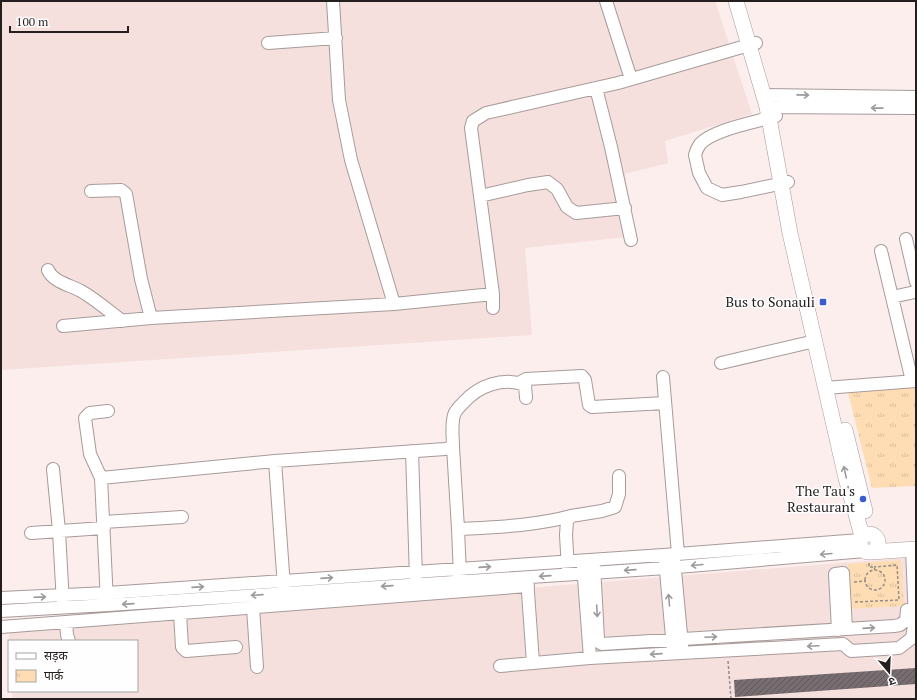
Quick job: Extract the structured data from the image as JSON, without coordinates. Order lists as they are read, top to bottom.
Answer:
{
  "places": {
    "transit": ["Bus to Sonauli"],
    "other": ["The Tau's Restaurant"]
  },
  "legend": ["सड़क", "पार्क"],
  "scale_bar": "100 m",
  "north": "bottom"
}
